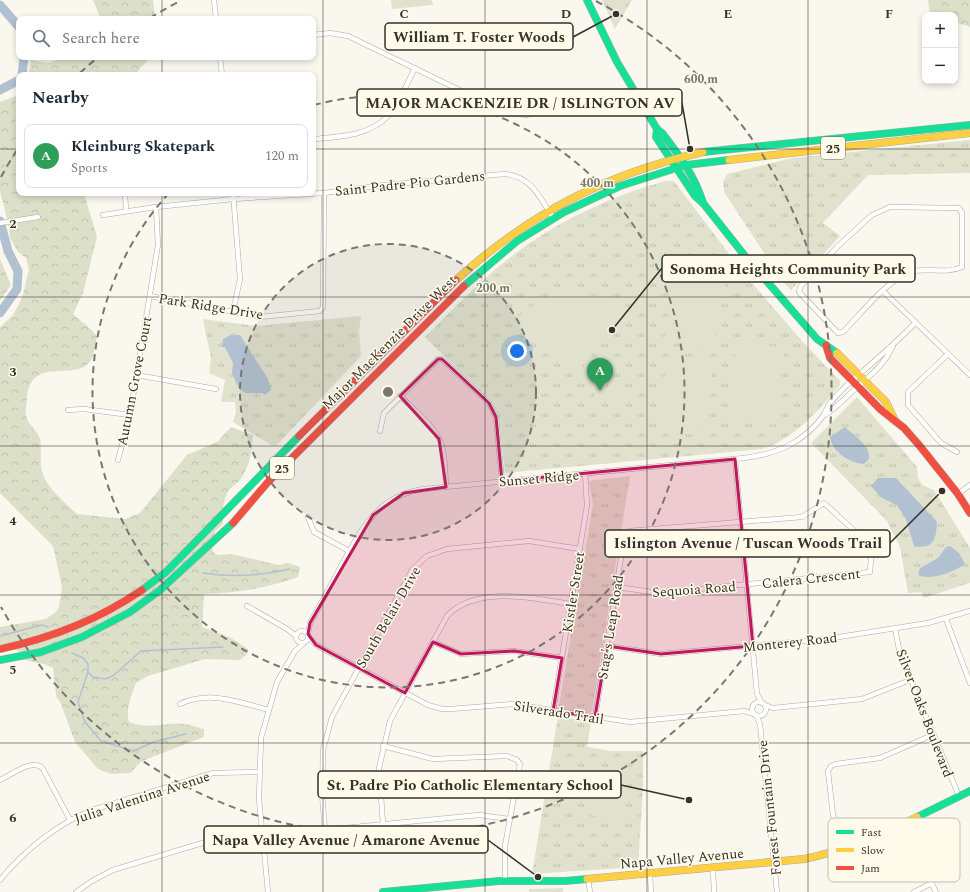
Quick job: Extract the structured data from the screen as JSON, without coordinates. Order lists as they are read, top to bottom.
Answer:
{
  "streets": {
    "main road": ["25", "Major MacKenzie Drive West", "Napa Valley Avenue"],
    "street": [
      "Saint Padre Pio Gardens",
      "Park Ridge Drive",
      "Autumn Grove Court",
      "Sunset Ridge",
      "Calera Crescent",
      "Sequoia Road",
      "Kistler Street",
      "South Belair Drive",
      "Stag's Leap Road",
      "Monterey Road",
      "Silverado Trail",
      "Silver Oaks Boulevard",
      "Julia Valentina Avenue",
      "Forest Fountain Drive"
    ]
  },
  "crossings": [
    ["Saint Padre Pio Gardens", "Park Ridge Drive"],
    ["Saint Padre Pio Gardens", "Major MacKenzie Drive West"],
    ["Saint Padre Pio Gardens", "Autumn Grove Court"],
    ["Park Ridge Drive", "Autumn Grove Court"],
    ["Sunset Ridge", "Kistler Street"],
    ["Sunset Ridge", "Silverado Trail"],
    ["Calera Crescent", "Sequoia Road"],
    ["Calera Crescent", "Stag's Leap Road"],
    ["Sequoia Road", "Stag's Leap Road"],
    ["Kistler Street", "South Belair Drive"],
    ["Kistler Street", "Silverado Trail"],
    ["South Belair Drive", "Silverado Trail"],
    ["Stag's Leap Road", "Monterey Road"],
    ["Stag's Leap Road", "Silverado Trail"],
    ["Monterey Road", "Silver Oaks Boulevard"],
    ["Silverado Trail", "Forest Fountain Drive"],
    ["Silver Oaks Boulevard", "Napa Valley Avenue"],
    ["Forest Fountain Drive", "Napa Valley Avenue"]
  ],
  "places": [
    "William T. Foster Woods",
    "MAJOR MACKENZIE DR / ISLINGTON AV",
    "Sonoma Heights Community Park",
    "Islington Avenue / Tuscan Woods Trail",
    "St. Padre Pio Catholic Elementary School",
    "Napa Valley Avenue / Amarone Avenue"
  ],
  "legend": ["Fast", "Slow", "Jam"],
  "page": {
    "map_buttons": ["+", "−"],
    "search": "Search here",
    "heading": "Nearby",
    "list": [
      {
        "mark": "A",
        "name": "Kleinburg Skatepark",
        "note": "Sports",
        "value": "120 m"
      }
    ],
    "pins": "A"
  },
  "grid": {
    "columns": [
      "C",
      "D",
      "E",
      "F"
    ],
    "rows": [
      "2",
      "3",
      "4",
      "5",
      "6"
    ]
  },
  "rings": ["600 m", "400 m", "200 m"]
}
